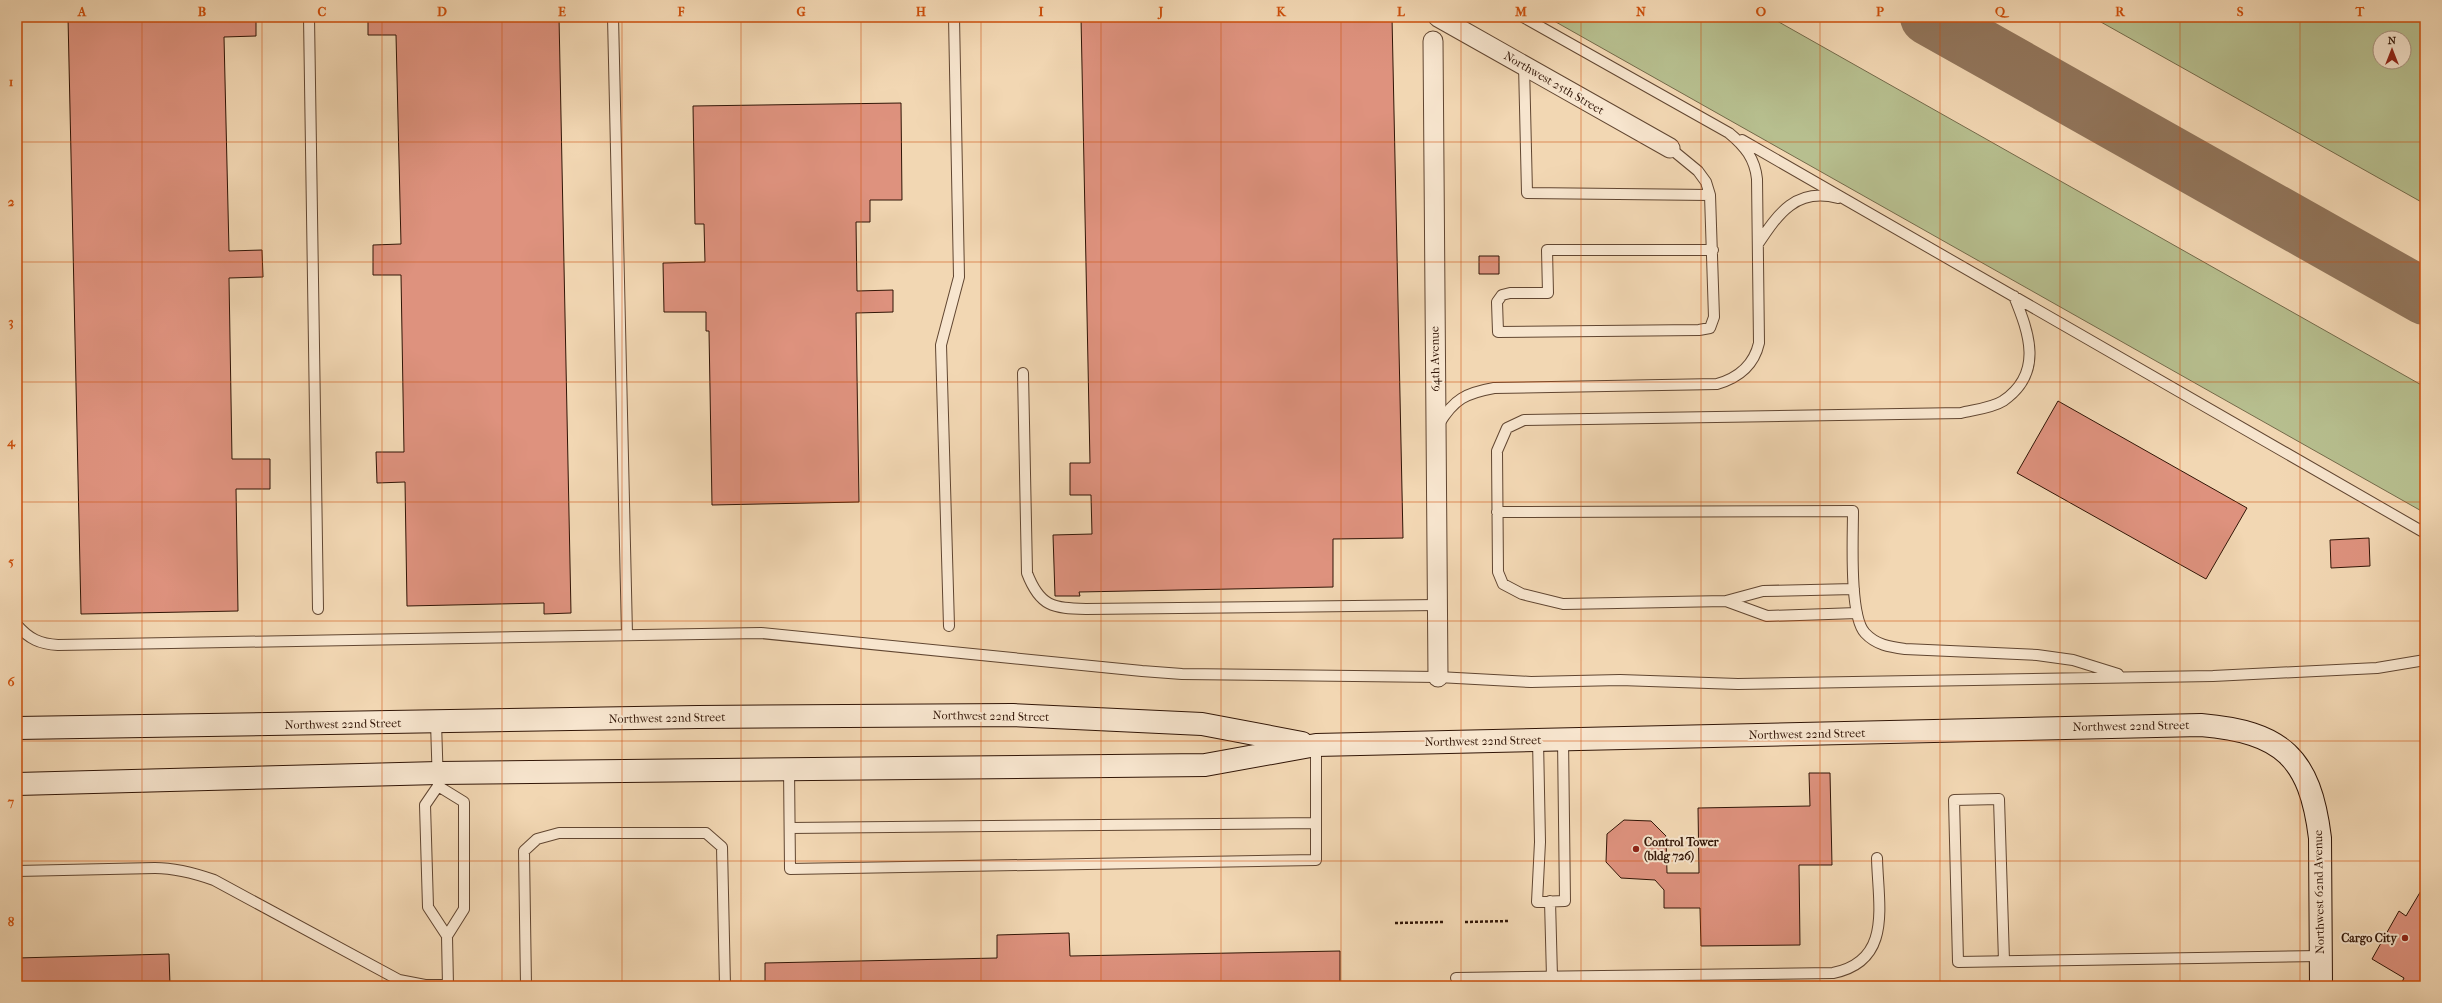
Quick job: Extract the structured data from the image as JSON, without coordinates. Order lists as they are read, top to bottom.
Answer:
{
  "streets": {
    "street": [
      "Northwest 25th Street",
      "64th Avenue",
      "Northwest 22nd Street",
      "Northwest 62nd Avenue"
    ]
  },
  "crossings": [
    ["Northwest 22nd Street", "Northwest 62nd Avenue"]
  ],
  "places": ["Control Tower (bldg 726)", "Cargo City"],
  "north": "top",
  "grid": {
    "columns": [
      "A",
      "B",
      "C",
      "D",
      "E",
      "F",
      "G",
      "H",
      "I",
      "J",
      "K",
      "L",
      "M",
      "N",
      "O",
      "P",
      "Q",
      "R",
      "S",
      "T"
    ],
    "rows": [
      "1",
      "2",
      "3",
      "4",
      "5",
      "6",
      "7",
      "8"
    ]
  }
}
